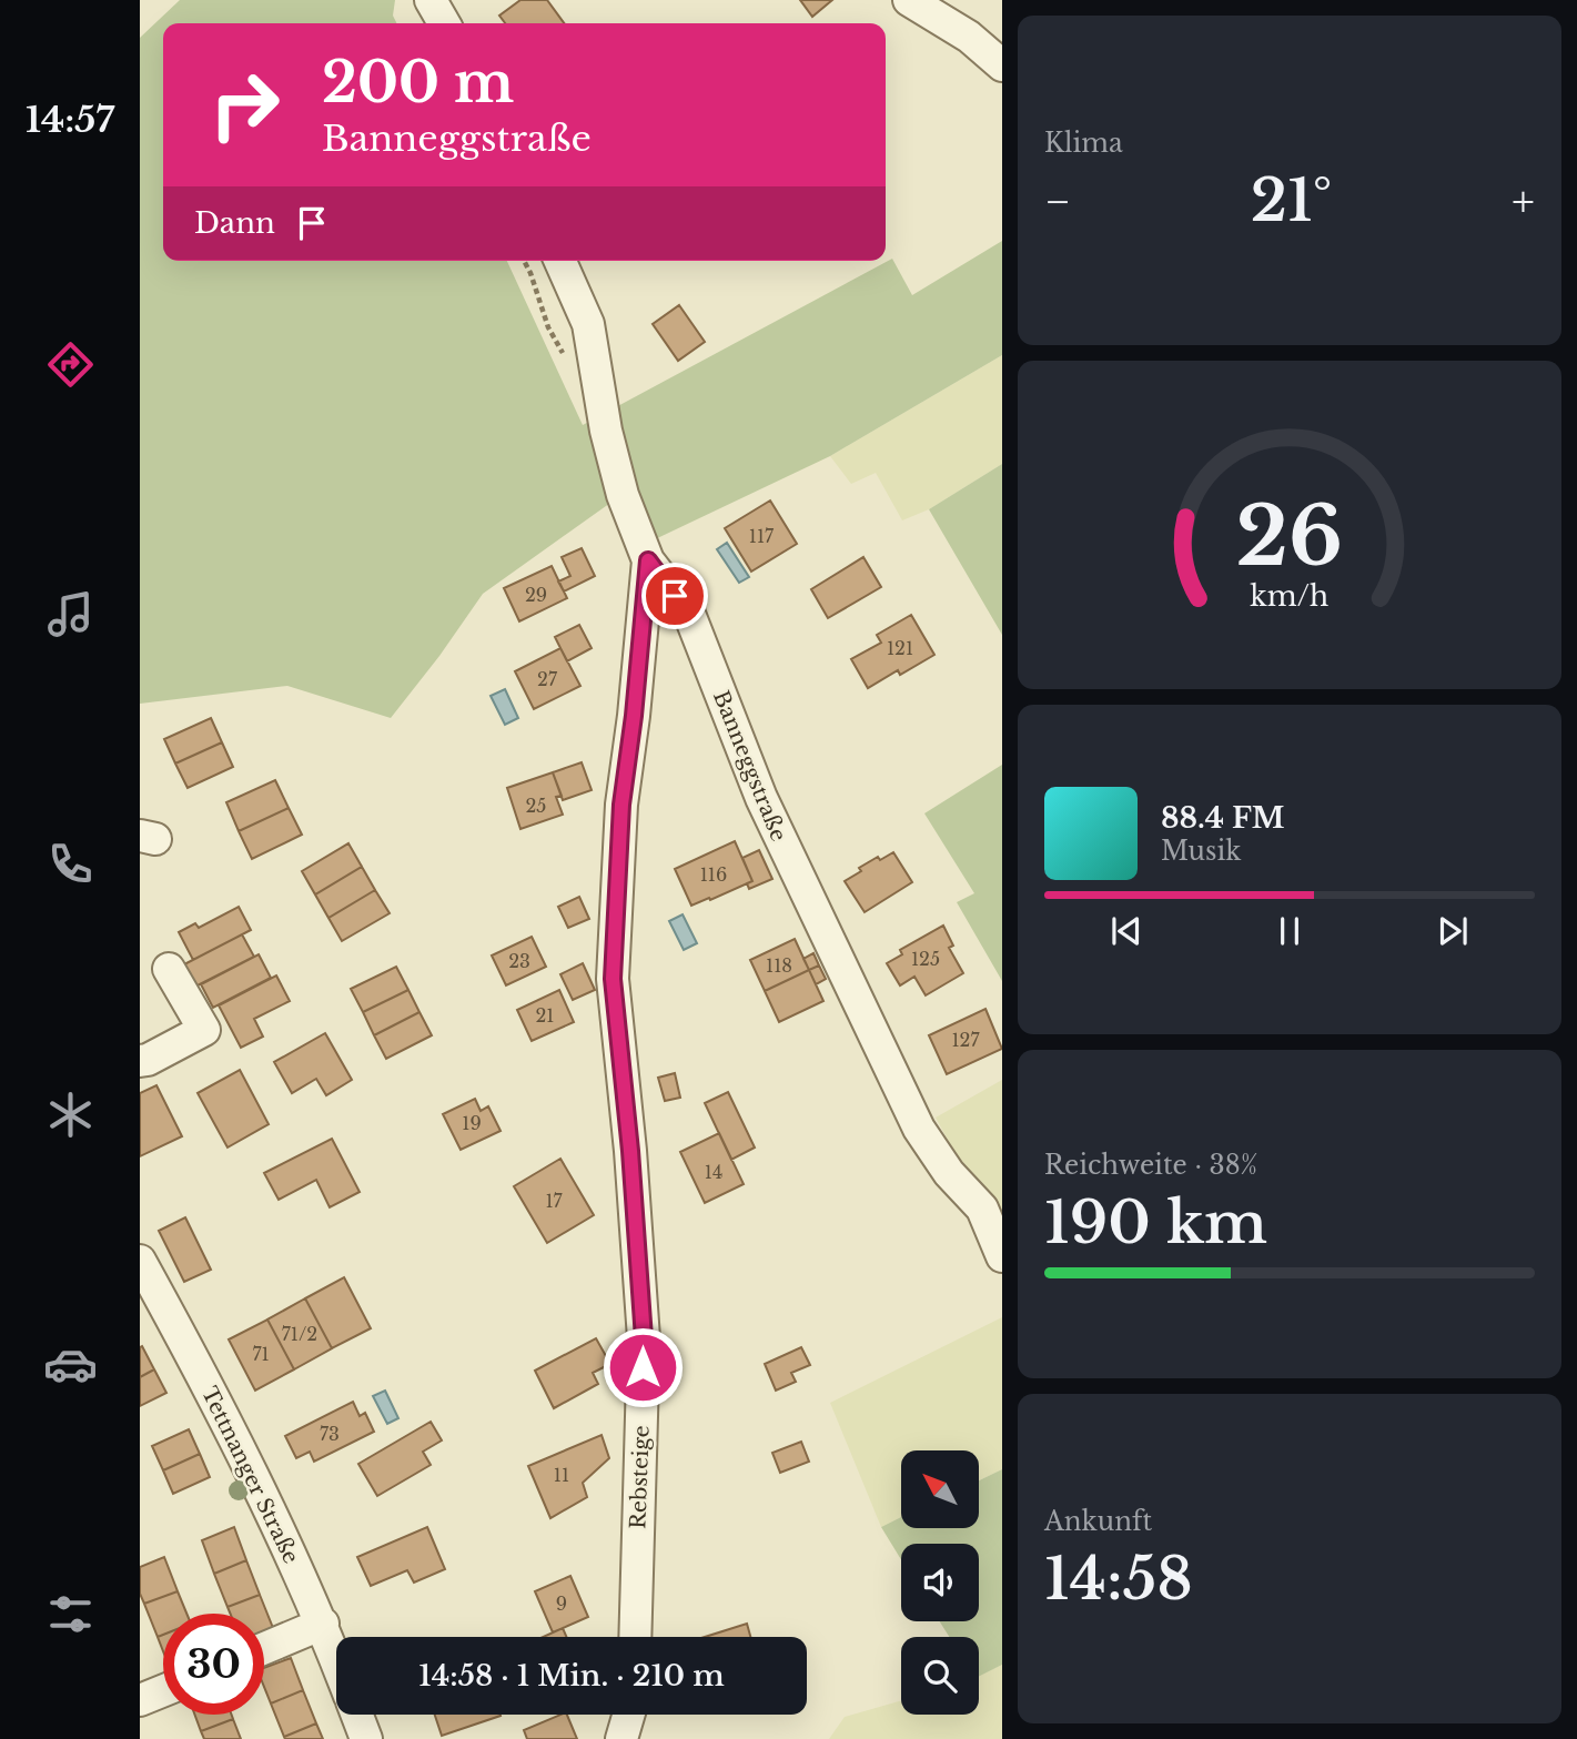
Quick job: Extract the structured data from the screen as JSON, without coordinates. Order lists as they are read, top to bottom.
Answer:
{
  "streets": {
    "street": ["Banneggstraße", "Tettnanger Straße", "Rebsteige"]
  },
  "crossings": [
    ["Banneggstraße", "Rebsteige"]
  ],
  "house_numbers": [
    "117",
    "29",
    "121",
    "27",
    "25",
    "116",
    "125",
    "23",
    "118",
    "21",
    "127",
    "19",
    "14",
    "17",
    "71/2",
    "71",
    "73",
    "11",
    "9"
  ],
  "north": "top left",
  "page": {
    "tabs": "14:57",
    "tile": [
      "Klima",
      ["Reichweite · 38%", "190 km"],
      ["Ankunft", "14:58"]
    ],
    "turn": ["200 m", "Banneggstraße"],
    "heat": ["−", "21°", "+"],
    "then": "Dann",
    "song": ["88.4 FM", "Musik"],
    "limit": "30",
    "trip": "14:58 · 1 Min. · 210 m",
    "gauge": ["26", "km/h"]
  }
}
